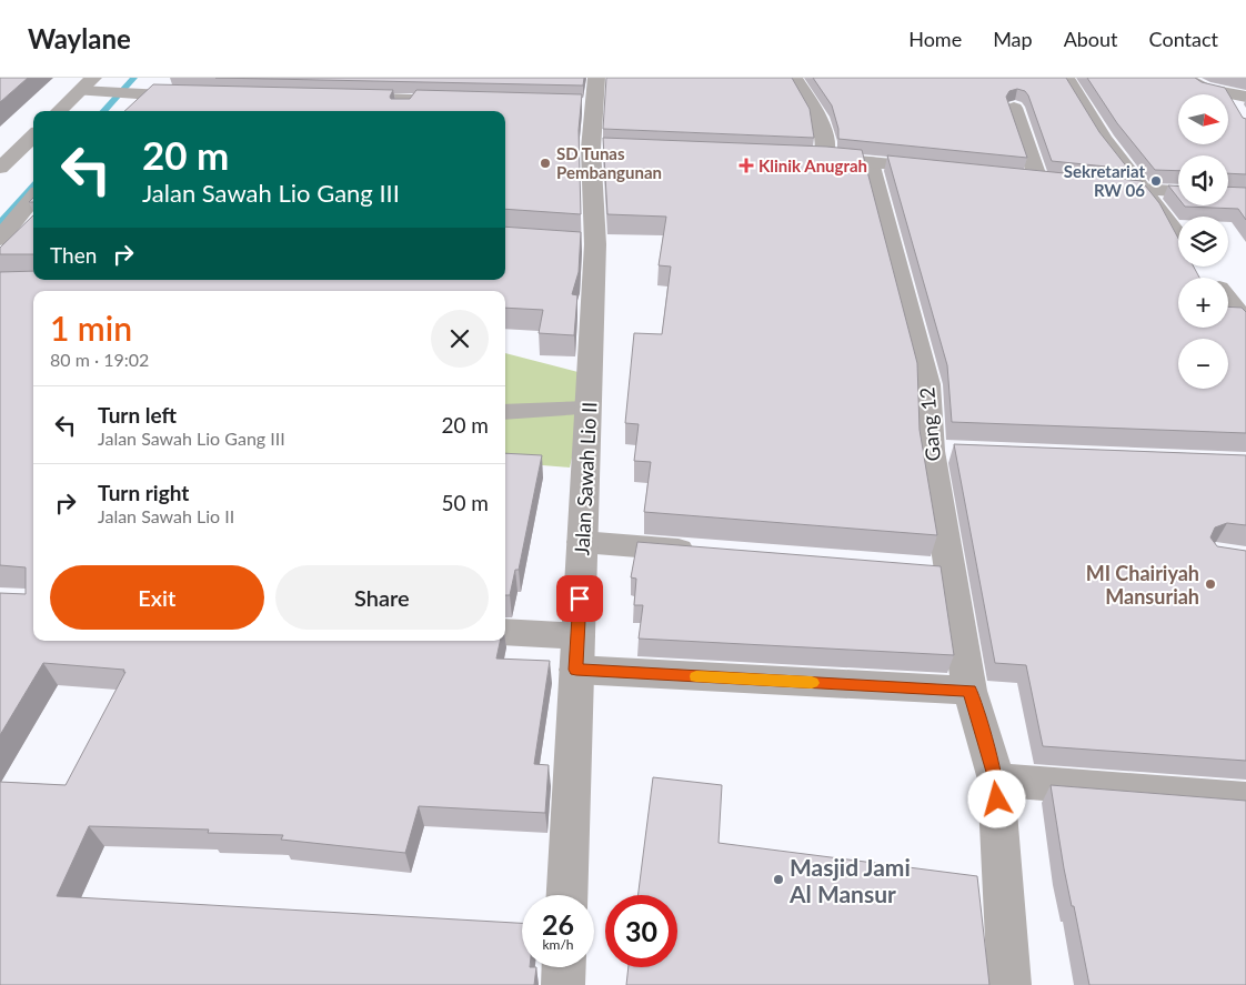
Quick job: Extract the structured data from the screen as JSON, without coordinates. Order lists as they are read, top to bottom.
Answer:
{
  "streets": {
    "street": ["Gang 12", "Jalan Sawah Lio II"]
  },
  "places": {
    "other": [
      "SD Tunas Pembangunan",
      "Sekretariat RW 06",
      "MI Chairiyah Mansuriah",
      "Masjid Jami Al Mansur"
    ],
    "health": ["Klinik Anugrah"]
  },
  "north": "right",
  "page": {
    "header": "Waylane",
    "nav": [
      "Home",
      "Map",
      "About",
      "Contact"
    ],
    "map_buttons": ["+", "−"],
    "turn": ["20 m", "Jalan Sawah Lio Gang III"],
    "then": "Then",
    "heading": ["1 min", "80 m · 19:02"],
    "list": [
      {
        "name": "Turn left",
        "note": "Jalan Sawah Lio Gang III",
        "value": "20 m"
      },
      {
        "name": "Turn right",
        "note": "Jalan Sawah Lio II",
        "value": "50 m"
      }
    ],
    "buttons": ["Exit", "Share"],
    "speed": "26 km/h",
    "limit": "30"
  }
}
